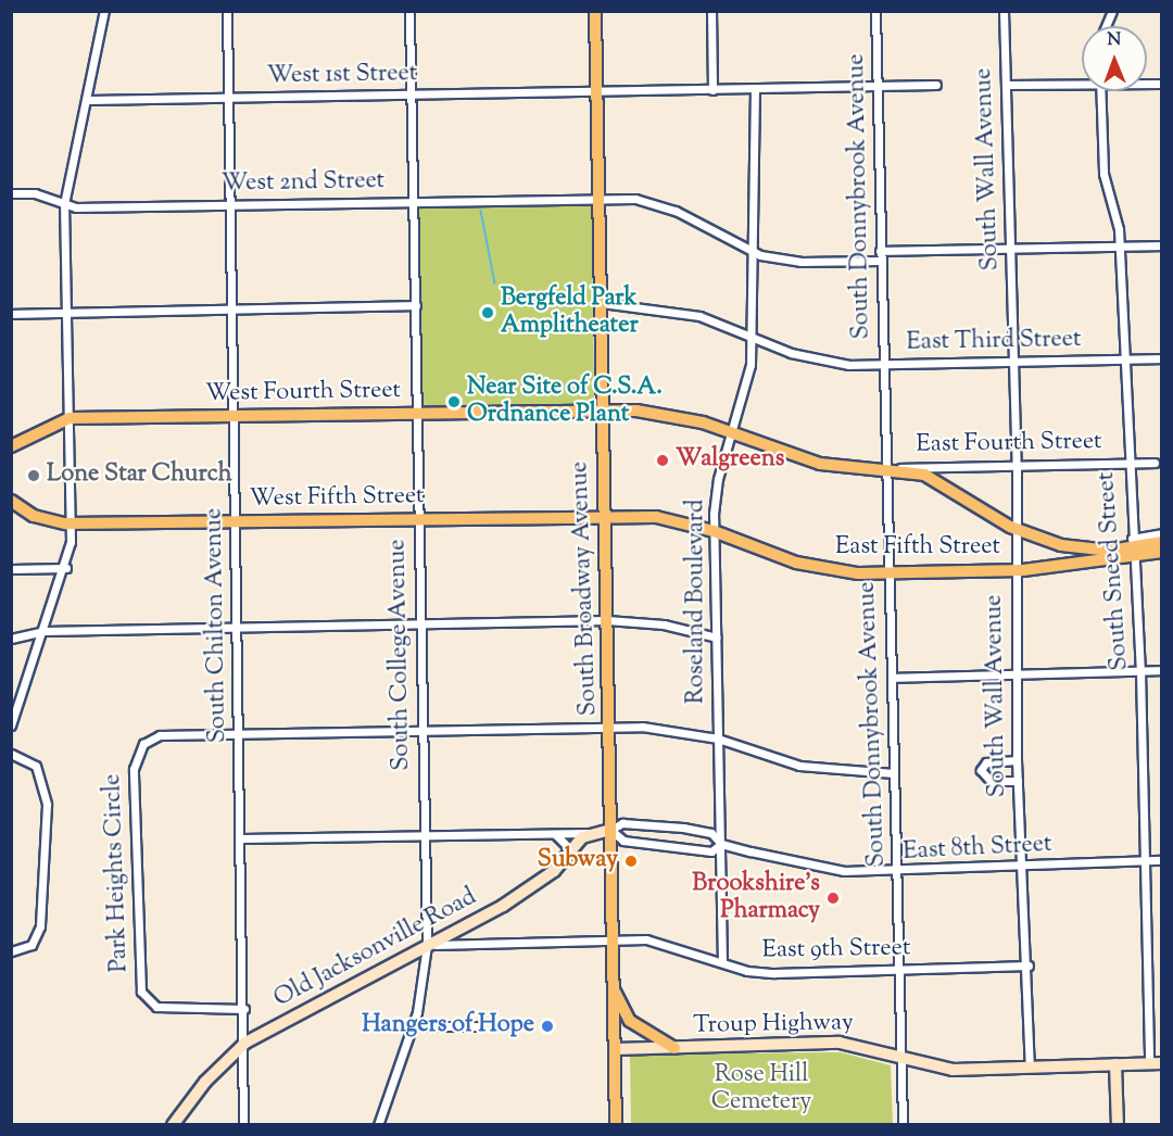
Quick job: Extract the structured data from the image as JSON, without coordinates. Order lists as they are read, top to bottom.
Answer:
{
  "streets": {
    "main road": [
      "West Fourth Street",
      "East Fourth Street",
      "West Fifth Street",
      "East Fifth Street",
      "South Broadway Avenue",
      "Old Jacksonville Road",
      "Troup Highway"
    ],
    "street": [
      "West 1st Street",
      "South Wall Avenue",
      "West 2nd Street",
      "South Donnybrook Avenue",
      "East Third Street",
      "South Sneed Street",
      "Roseland Boulevard",
      "South Chilton Avenue",
      "South College Avenue",
      "East 8th Street",
      "Park Heights Circle",
      "East 9th Street"
    ]
  },
  "crossings": [
    ["West 1st Street", "South Donnybrook Avenue"],
    ["West 1st Street", "South Broadway Avenue"],
    ["West 1st Street", "Roseland Boulevard"],
    ["West 1st Street", "South Chilton Avenue"],
    ["West 1st Street", "South College Avenue"],
    ["South Wall Avenue", "East Third Street"],
    ["South Wall Avenue", "East Fourth Street"],
    ["South Wall Avenue", "East Fifth Street"],
    ["South Wall Avenue", "East 8th Street"],
    ["South Wall Avenue", "East 9th Street"],
    ["South Wall Avenue", "Troup Highway"],
    ["West 2nd Street", "South Donnybrook Avenue"],
    ["West 2nd Street", "South Broadway Avenue"],
    ["West 2nd Street", "Roseland Boulevard"],
    ["West 2nd Street", "South Chilton Avenue"],
    ["West 2nd Street", "South College Avenue"],
    ["South Donnybrook Avenue", "East Third Street"],
    ["South Donnybrook Avenue", "East Fourth Street"],
    ["South Donnybrook Avenue", "East Fifth Street"],
    ["South Donnybrook Avenue", "East 8th Street"],
    ["South Donnybrook Avenue", "East 9th Street"],
    ["South Donnybrook Avenue", "Troup Highway"],
    ["East Third Street", "South Sneed Street"],
    ["East Third Street", "South Broadway Avenue"],
    ["East Third Street", "Roseland Boulevard"],
    ["West Fourth Street", "East Fourth Street"],
    ["West Fourth Street", "South Broadway Avenue"],
    ["West Fourth Street", "South Chilton Avenue"],
    ["West Fourth Street", "South College Avenue"],
    ["East Fourth Street", "East Fifth Street"],
    ["East Fourth Street", "South Sneed Street"],
    ["East Fourth Street", "South Broadway Avenue"],
    ["East Fourth Street", "Roseland Boulevard"],
    ["West Fifth Street", "East Fifth Street"],
    ["West Fifth Street", "South Broadway Avenue"],
    ["West Fifth Street", "South Chilton Avenue"],
    ["West Fifth Street", "South College Avenue"],
    ["East Fifth Street", "South Sneed Street"],
    ["East Fifth Street", "South Broadway Avenue"],
    ["East Fifth Street", "Roseland Boulevard"],
    ["South Sneed Street", "East 8th Street"],
    ["South Sneed Street", "Troup Highway"],
    ["South Broadway Avenue", "East 8th Street"],
    ["South Broadway Avenue", "East 9th Street"],
    ["South Broadway Avenue", "Troup Highway"],
    ["Roseland Boulevard", "East 8th Street"],
    ["Roseland Boulevard", "East 9th Street"],
    ["South Chilton Avenue", "Park Heights Circle"],
    ["South Chilton Avenue", "Old Jacksonville Road"],
    ["South College Avenue", "Old Jacksonville Road"],
    ["South College Avenue", "East 9th Street"],
    ["Old Jacksonville Road", "East 9th Street"]
  ],
  "parks": ["Rose Hill Cemetery"],
  "places": [
    "Bergfeld Park Amplitheater",
    "Near Site of C.S.A. Ordnance Plant",
    "Walgreens",
    "Lone Star Church",
    "Subway",
    "Brookshire's Pharmacy",
    "Hangers of Hope"
  ],
  "north": "top"
}
